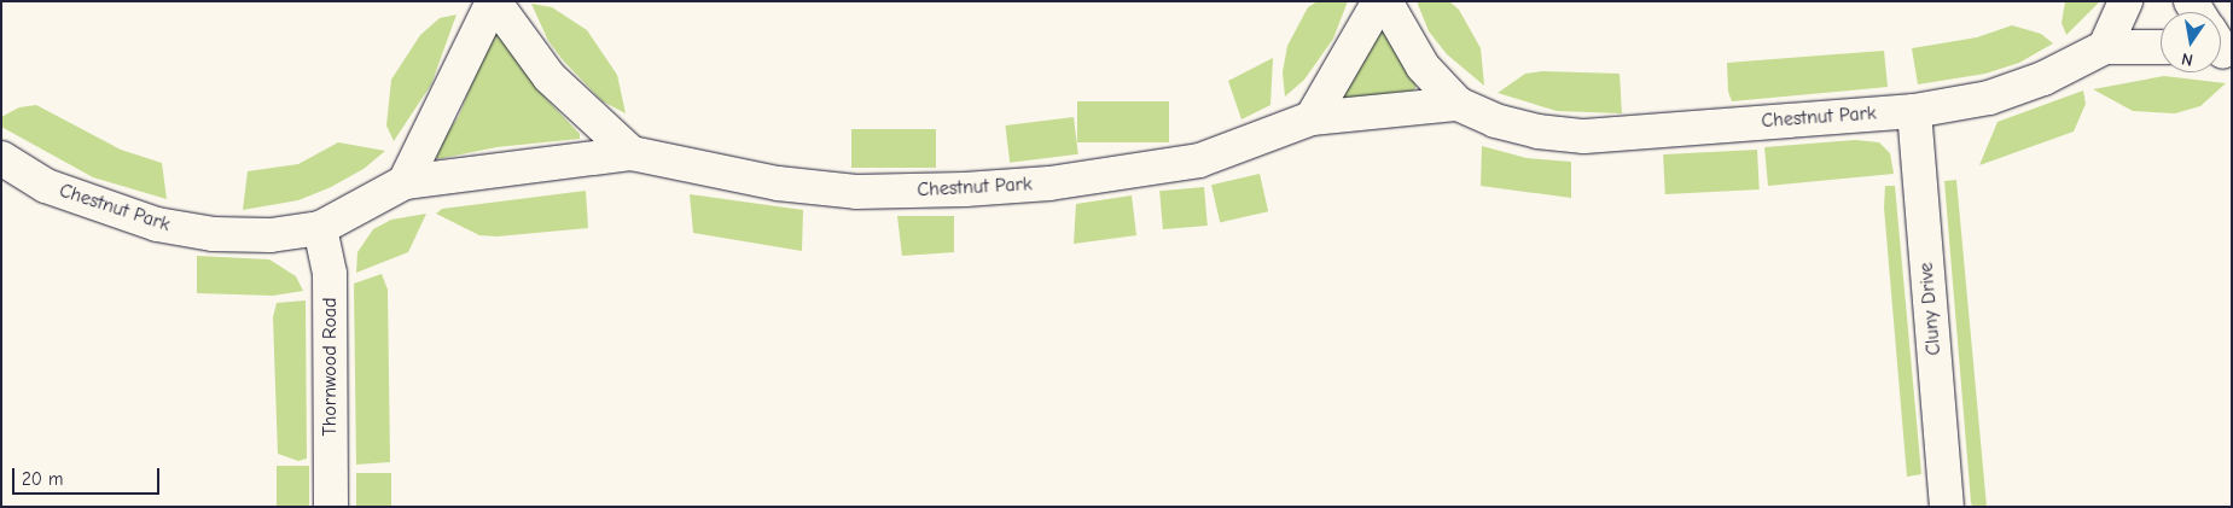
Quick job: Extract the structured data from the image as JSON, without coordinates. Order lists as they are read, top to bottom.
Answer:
{
  "streets": {
    "street": ["Chestnut Park", "Cluny Drive", "Thornwood Road"]
  },
  "crossings": [
    ["Chestnut Park", "Cluny Drive"],
    ["Chestnut Park", "Thornwood Road"]
  ],
  "scale_bar": "20 m",
  "north": "bottom"
}
